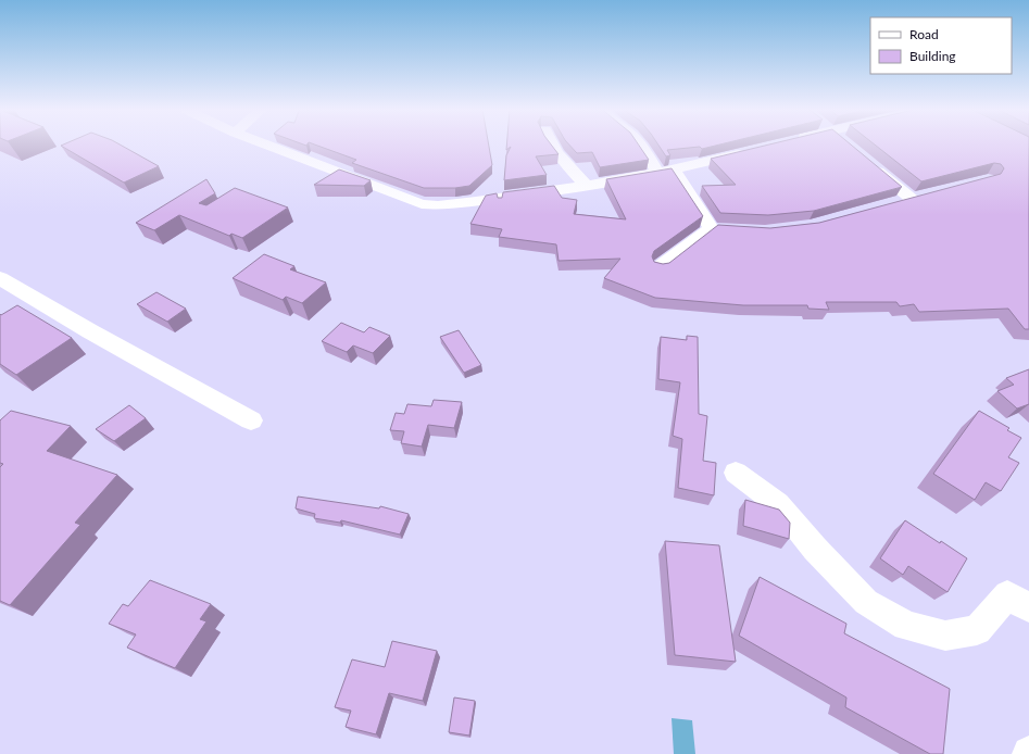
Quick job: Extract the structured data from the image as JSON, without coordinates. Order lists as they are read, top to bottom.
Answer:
{
  "legend": ["Road", "Building"]
}
